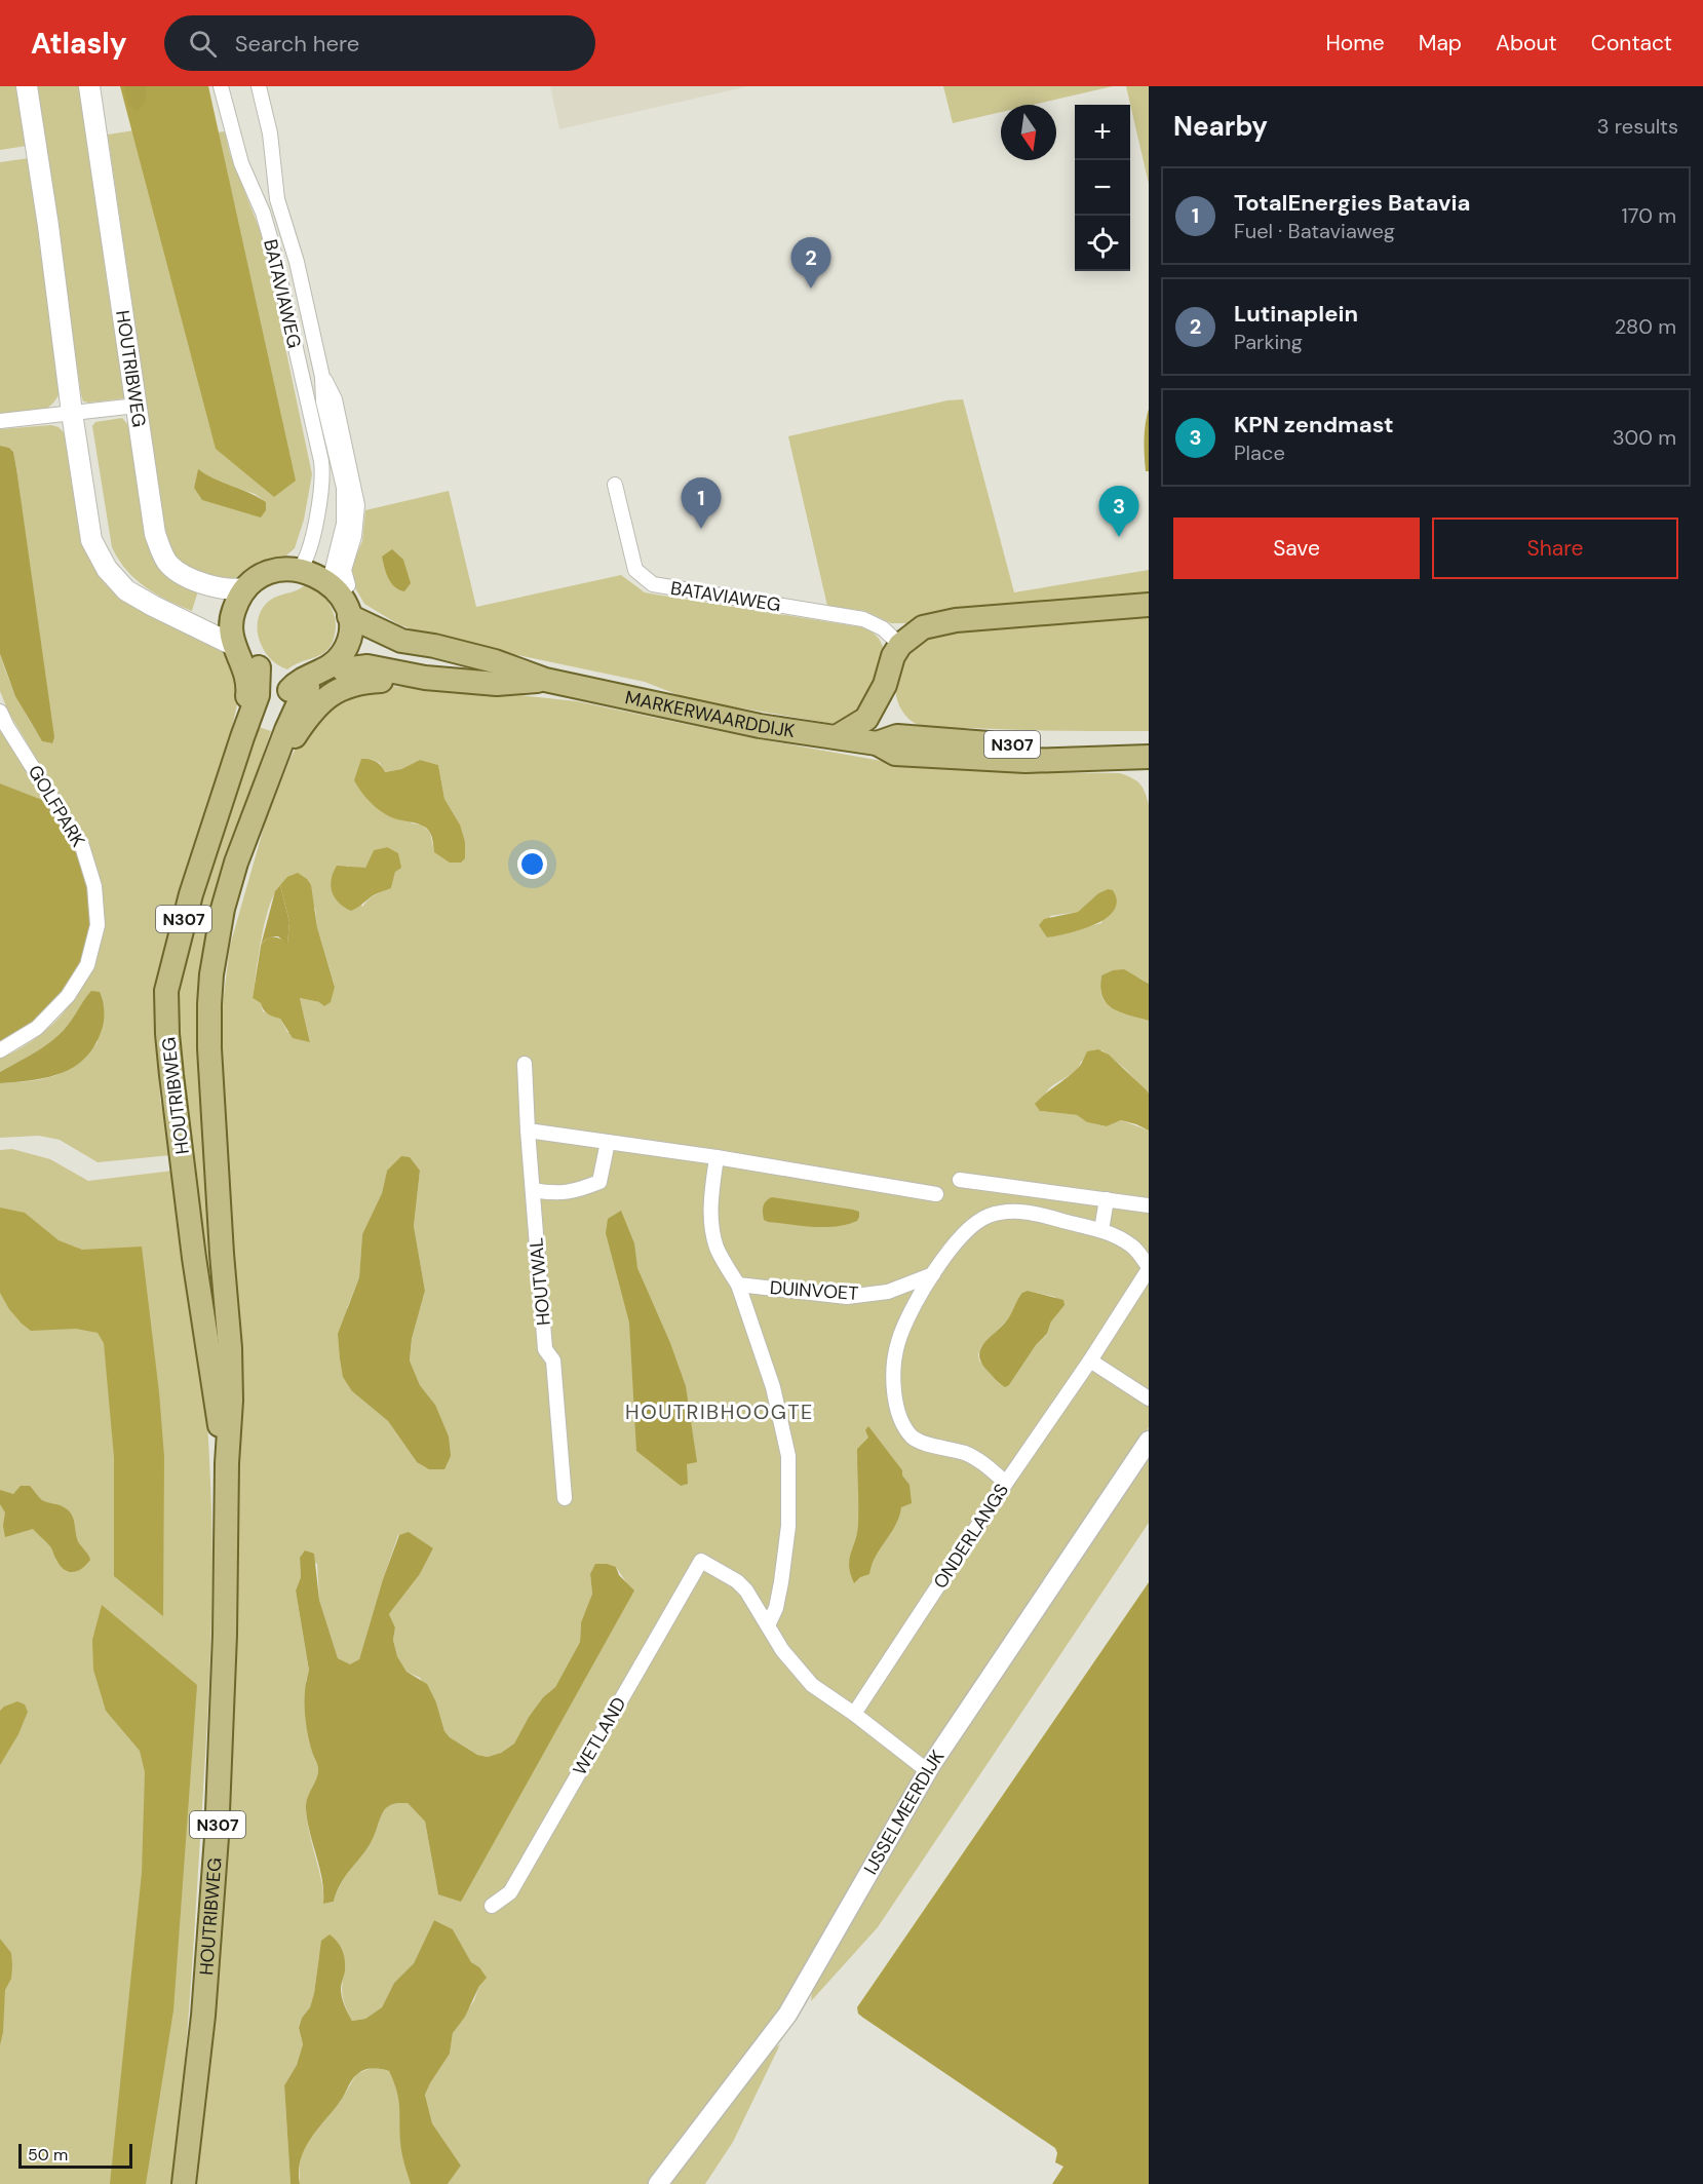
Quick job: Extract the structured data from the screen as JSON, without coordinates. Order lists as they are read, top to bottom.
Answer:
{
  "streets": {
    "main road": ["HOUTRIBWEG", "MARKERWAARDDIJK", "N307"],
    "street": [
      "BATAVIAWEG",
      "GOLFPARK",
      "HOUTWAL",
      "DUINVOET",
      "ONDERLANGS",
      "WETLAND",
      "IJSSELMEERDIJK"
    ]
  },
  "crossings": [
    ["BATAVIAWEG", "HOUTRIBWEG"],
    ["BATAVIAWEG", "MARKERWAARDDIJK"],
    ["BATAVIAWEG", "N307"],
    ["HOUTRIBWEG", "MARKERWAARDDIJK"],
    ["HOUTRIBWEG", "N307"],
    ["MARKERWAARDDIJK", "N307"]
  ],
  "districts": ["HOUTRIBHOOGTE"],
  "scale_bar": "50 m",
  "north": "bottom",
  "page": {
    "header": "Atlasly",
    "search": "Search here",
    "nav": [
      "Home",
      "Map",
      "About",
      "Contact"
    ],
    "heading": ["Nearby", "3 results"],
    "map_buttons": ["+", "−"],
    "list": [
      {
        "mark": "1",
        "name": "TotalEnergies Batavia",
        "note": "Fuel · Bataviaweg",
        "value": "170 m"
      },
      {
        "mark": "2",
        "name": "Lutinaplein",
        "note": "Parking",
        "value": "280 m"
      },
      {
        "mark": "3",
        "name": "KPN zendmast",
        "note": "Place",
        "value": "300 m"
      }
    ],
    "pins": ["2", "1", "3"],
    "buttons": ["Save", "Share"],
    "scale": "50 m"
  }
}
